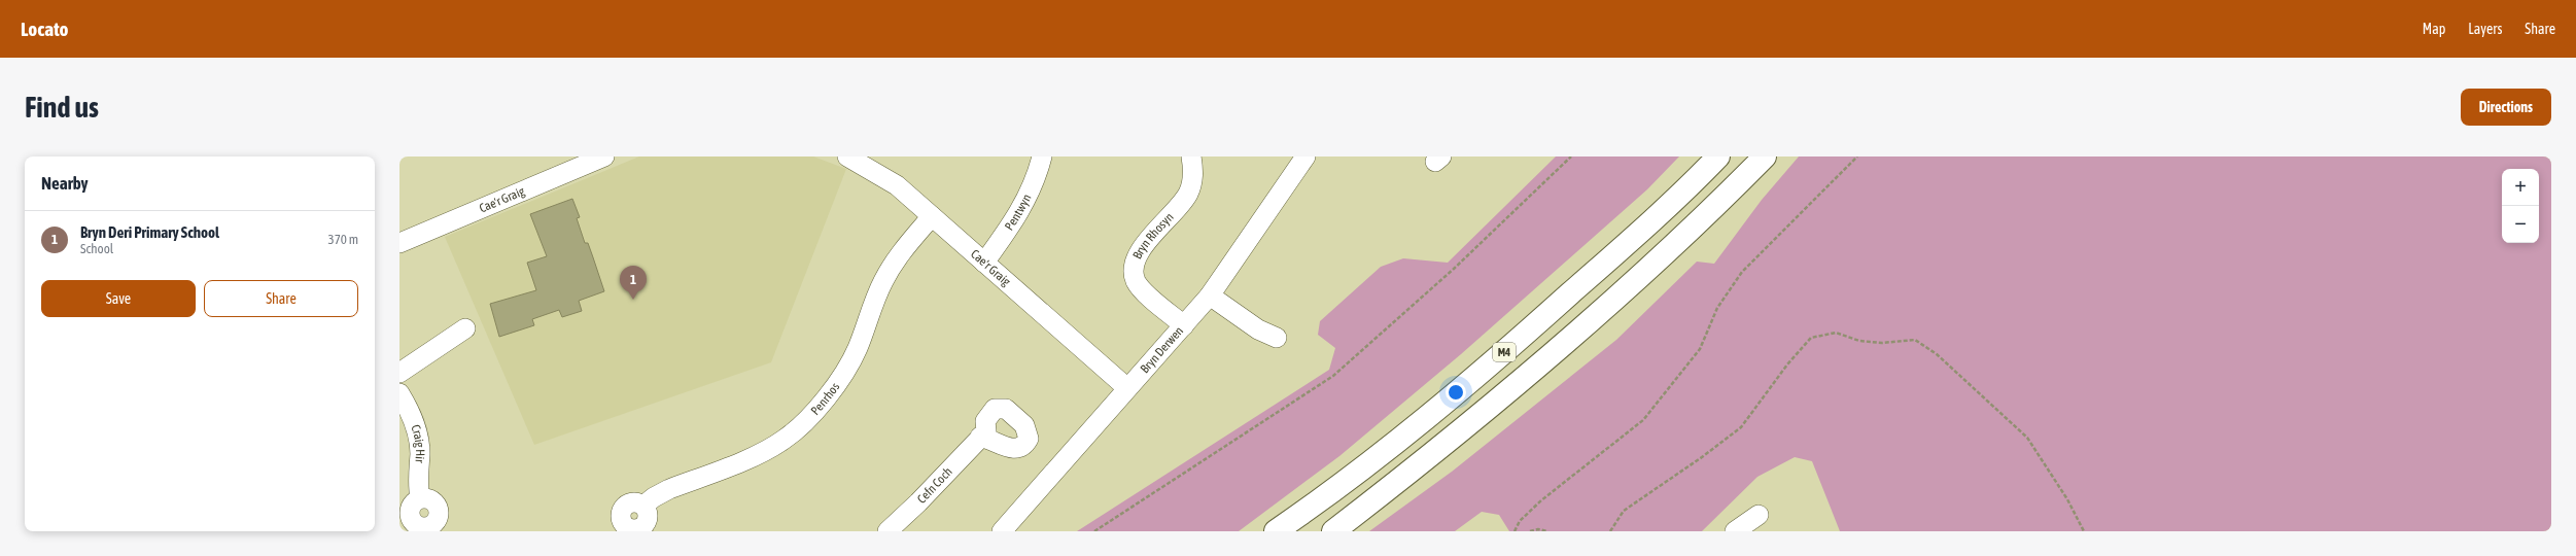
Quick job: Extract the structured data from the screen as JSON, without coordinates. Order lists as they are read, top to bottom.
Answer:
{
  "streets": {
    "highway": ["M4"],
    "street": [
      "Cae'r Graig",
      "Pentwyn",
      "Bryn Rhosyn",
      "Bryn Derwen",
      "Penrhos",
      "Craig Hir",
      "Cefn Coch"
    ]
  },
  "crossings": [
    ["Cae'r Graig", "Pentwyn"],
    ["Cae'r Graig", "Bryn Derwen"],
    ["Cae'r Graig", "Penrhos"],
    ["Bryn Rhosyn", "Bryn Derwen"]
  ],
  "page": {
    "header": "Locato",
    "nav": ["Map", "Layers", "Share"],
    "buttons": [
      "Directions",
      ["Save", "Share"]
    ],
    "title": "Find us",
    "heading": "Nearby",
    "map_buttons": ["+", "−"],
    "list": [
      {
        "mark": "1",
        "name": "Bryn Deri Primary School",
        "note": "School",
        "value": "370 m"
      }
    ],
    "pins": "1"
  }
}
